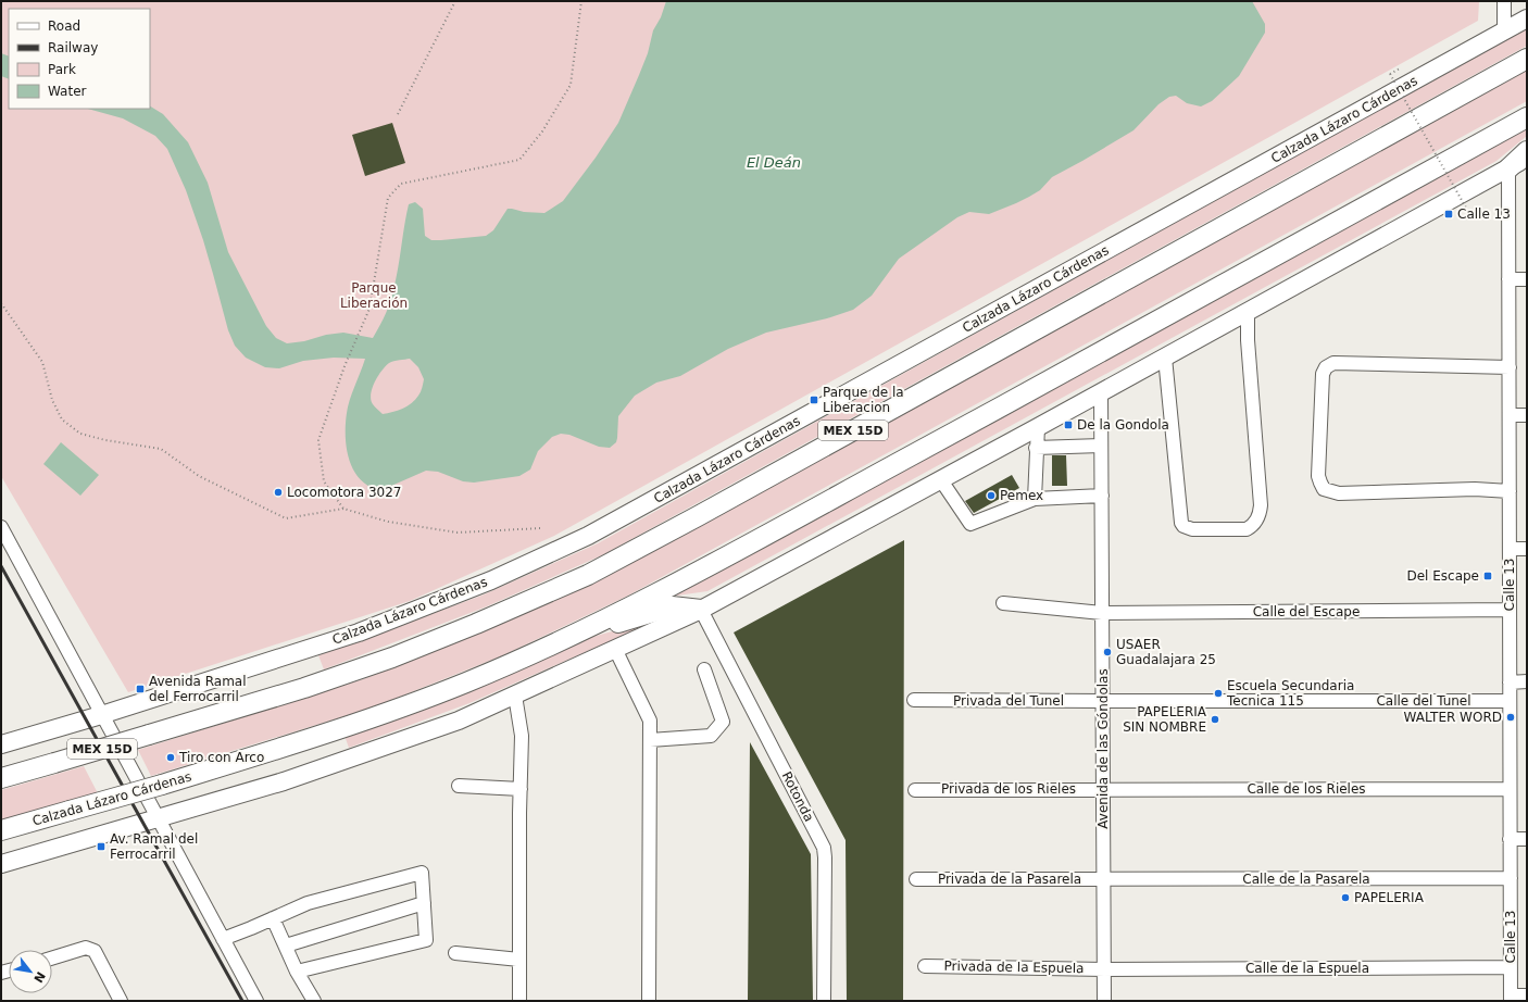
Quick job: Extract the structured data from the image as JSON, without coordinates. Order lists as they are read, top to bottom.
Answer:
{
  "streets": {
    "highway": ["Calzada Lázaro Cárdenas", "MEX 15D"],
    "street": [
      "Calle 13",
      "Calle del Escape",
      "Privada del Tunel",
      "Calle del Tunel",
      "Avenida de las Góndolas",
      "Privada de los Rieles",
      "Calle de los Rieles",
      "Rotonda",
      "Privada de la Pasarela",
      "Calle de la Pasarela",
      "Privada de la Espuela",
      "Calle de la Espuela"
    ]
  },
  "crossings": [
    ["Calle 13", "Calle del Escape"],
    ["Calle 13", "Calle del Tunel"],
    ["Calle 13", "Calle de los Rieles"],
    ["Calle 13", "Calle de la Pasarela"],
    ["Calle 13", "Calle de la Espuela"],
    ["Calle del Escape", "Avenida de las Góndolas"],
    ["Privada del Tunel", "Calle del Tunel"],
    ["Privada del Tunel", "Avenida de las Góndolas"],
    ["Calle del Tunel", "Avenida de las Góndolas"],
    ["Avenida de las Góndolas", "Privada de los Rieles"],
    ["Avenida de las Góndolas", "Calle de los Rieles"],
    ["Avenida de las Góndolas", "Privada de la Pasarela"],
    ["Avenida de las Góndolas", "Calle de la Pasarela"],
    ["Avenida de las Góndolas", "Privada de la Espuela"],
    ["Avenida de las Góndolas", "Calle de la Espuela"],
    ["Privada de los Rieles", "Calle de los Rieles"],
    ["Privada de la Pasarela", "Calle de la Pasarela"],
    ["Privada de la Espuela", "Calle de la Espuela"]
  ],
  "water": ["El Deán"],
  "parks": ["Parque Liberación"],
  "places": {
    "transit": [
      "Calle 13",
      "Parque de la Liberacion",
      "De la Gondola",
      "Del Escape",
      "Avenida Ramal del Ferrocarril",
      "Av. Ramal del Ferrocarril"
    ],
    "other": [
      "Locomotora 3027",
      "Pemex",
      "USAER Guadalajara 25",
      "Escuela Secundaria Tecnica 115",
      "WALTER WORD",
      "PAPELERIA SIN NOMBRE",
      "Tiro con Arco",
      "PAPELERIA"
    ]
  },
  "legend": [
    "Road",
    "Railway",
    "Park",
    "Water"
  ],
  "north": "bottom right"
}
